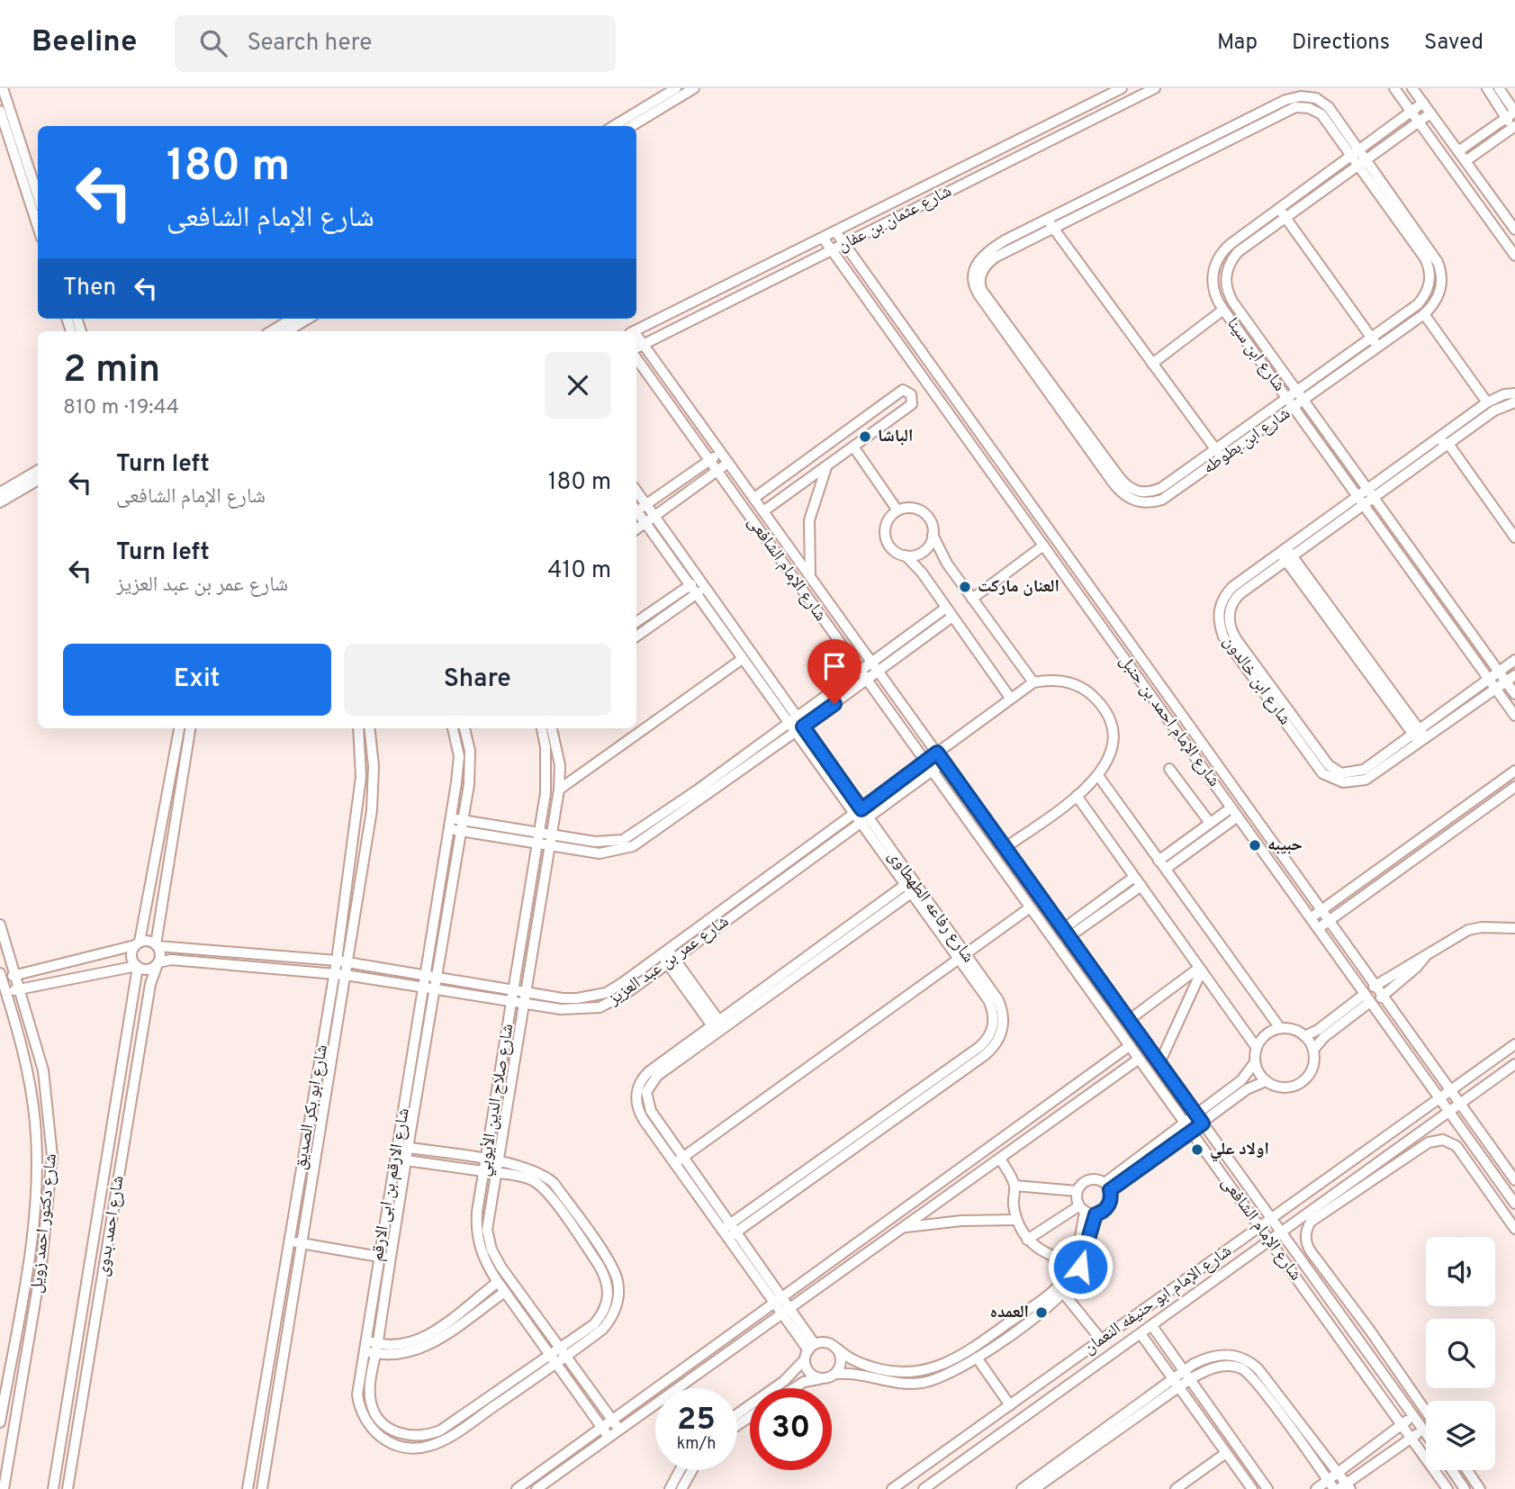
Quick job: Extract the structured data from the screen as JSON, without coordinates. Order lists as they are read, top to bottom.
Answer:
{
  "streets": {
    "street": [
      "شارع عثمان بن عفان",
      "شارع ابن سينا",
      "شارع ابن بطوطه",
      "شارع الإمام الشافعى",
      "شارع ابن خالدون",
      "شارع الإمام احمد بن حنبل",
      "شارع رفاعه الطهطاوى",
      "شارع عمر بن عبد العزيز",
      "شارع صلاح الدين الأيوبي",
      "شارع ابو بكر الصديق",
      "شارع الارقم بن ابى الارقم",
      "شارع دكتور احمد زويل",
      "شارع احمد بدوى",
      "شارع الإمام ابو حنيفه النعمان"
    ]
  },
  "crossings": [
    ["شارع عثمان بن عفان", "شارع الإمام الشافعى"],
    ["شارع عثمان بن عفان", "شارع الإمام احمد بن حنبل"],
    ["شارع ابن سينا", "شارع ابن بطوطه"],
    ["شارع ابن سينا", "شارع ابن خالدون"],
    ["شارع الإمام الشافعى", "شارع عمر بن عبد العزيز"],
    ["شارع الإمام الشافعى", "شارع الإمام ابو حنيفه النعمان"],
    ["شارع الإمام احمد بن حنبل", "شارع الإمام ابو حنيفه النعمان"],
    ["شارع رفاعه الطهطاوى", "شارع عمر بن عبد العزيز"],
    ["شارع عمر بن عبد العزيز", "شارع صلاح الدين الأيوبي"],
    ["شارع عمر بن عبد العزيز", "شارع ابو بكر الصديق"],
    ["شارع عمر بن عبد العزيز", "شارع الارقم بن ابى الارقم"],
    ["شارع عمر بن عبد العزيز", "شارع احمد بدوى"],
    ["شارع صلاح الدين الأيوبي", "شارع الارقم بن ابى الارقم"]
  ],
  "places": [
    "الباشا",
    "العنان ماركت",
    "حبيبه",
    "اولاد علي",
    "العمده"
  ],
  "page": {
    "header": "Beeline",
    "search": "Search here",
    "nav": ["Map", "Directions", "Saved"],
    "turn": ["180 m", "شارع الإمام الشافعى"],
    "then": "Then",
    "heading": ["2 min", "810 m · 19:44"],
    "list": [
      {
        "name": "Turn left",
        "note": "شارع الإمام الشافعى",
        "value": "180 m"
      },
      {
        "name": "Turn left",
        "note": "شارع عمر بن عبد العزيز",
        "value": "410 m"
      }
    ],
    "buttons": ["Exit", "Share"],
    "speed": "25 km/h",
    "limit": "30"
  }
}
